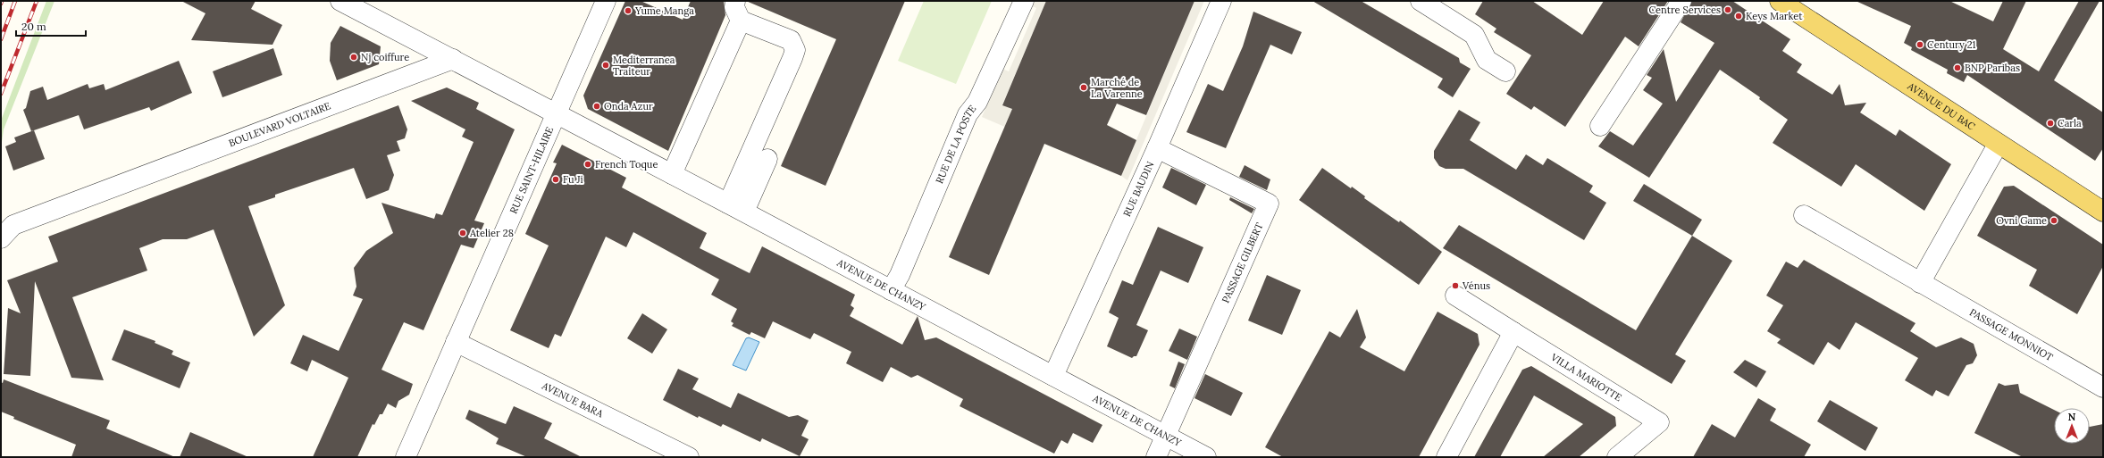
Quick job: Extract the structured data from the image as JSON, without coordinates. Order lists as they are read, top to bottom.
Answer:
{
  "streets": {
    "main road": ["AVENUE DU BAC"],
    "street": [
      "BOULEVARD VOLTAIRE",
      "RUE DE LA POSTE",
      "RUE SAINT-HILAIRE",
      "RUE BAUDIN",
      "PASSAGE GILBERT",
      "AVENUE DE CHANZY",
      "PASSAGE MONNIOT",
      "VILLA MARIOTTE",
      "AVENUE BARA"
    ]
  },
  "crossings": [
    ["RUE DE LA POSTE", "AVENUE DE CHANZY"],
    ["RUE SAINT-HILAIRE", "AVENUE DE CHANZY"],
    ["RUE SAINT-HILAIRE", "AVENUE BARA"],
    ["RUE BAUDIN", "PASSAGE GILBERT"],
    ["RUE BAUDIN", "AVENUE DE CHANZY"],
    ["PASSAGE GILBERT", "AVENUE DE CHANZY"]
  ],
  "places": [
    "Centre Services",
    "Yume Manga",
    "Keys Market",
    "Century 21",
    "Nj coiffure",
    "Mediterranea Traiteur",
    "BNP Paribas",
    "Marché de La Varenne",
    "Onda Azur",
    "Carla",
    "French Toque",
    "Fu Ji",
    "Ovni Game",
    "Atelier 28",
    "Vénus"
  ],
  "scale_bar": "20 m",
  "north": "top"
}
